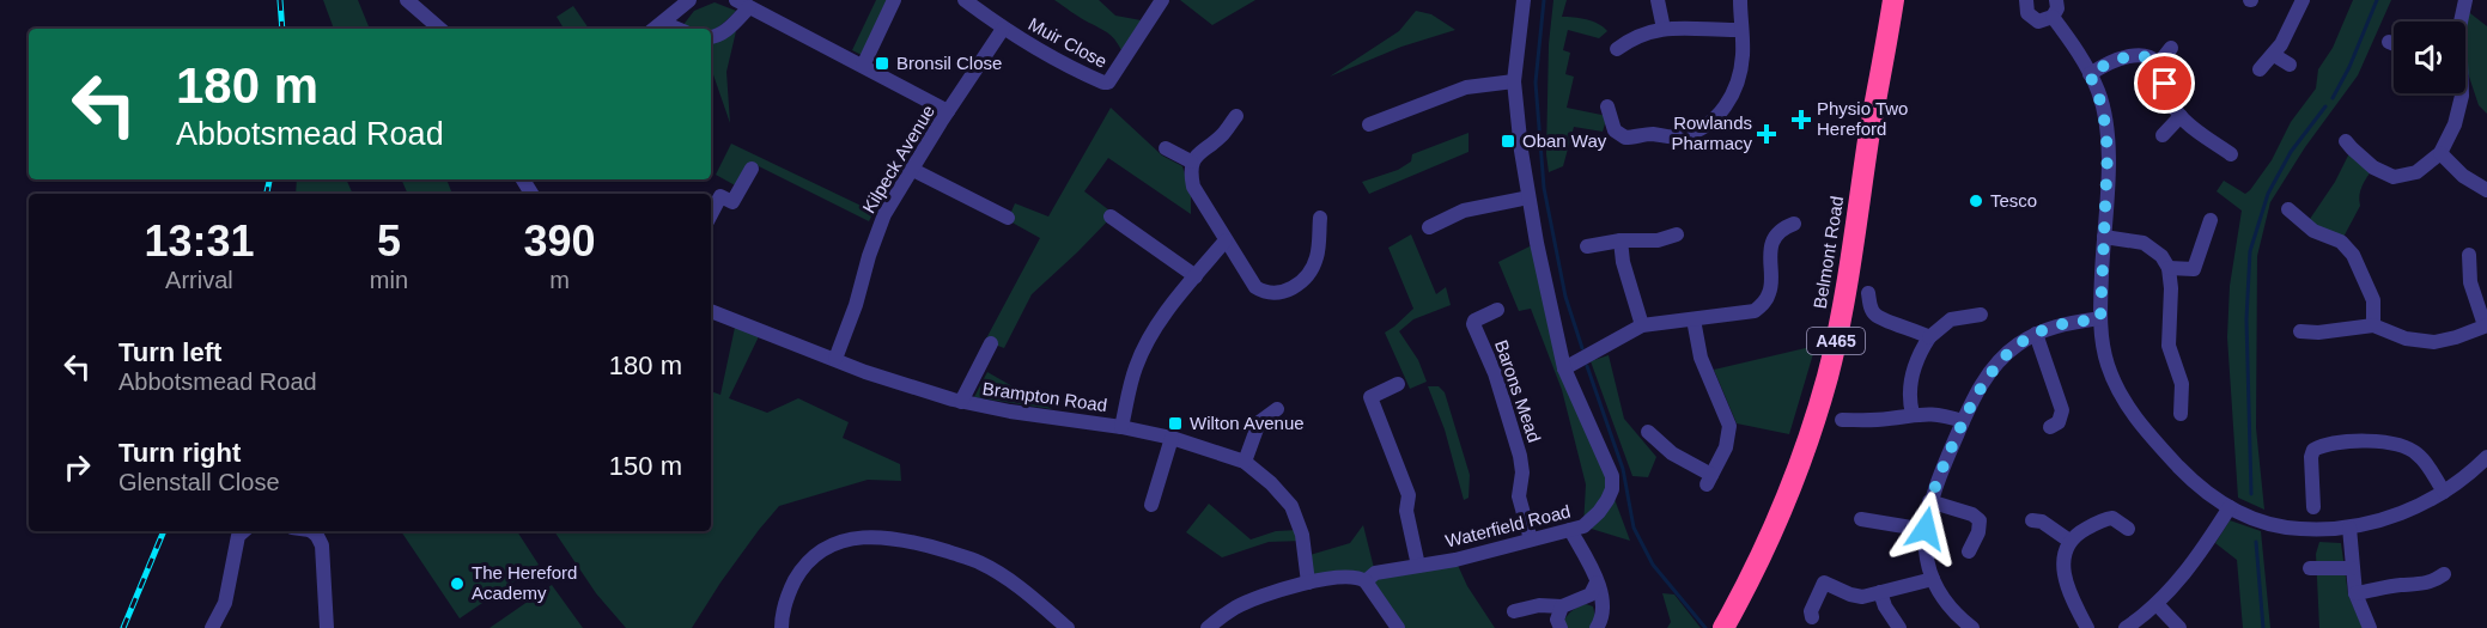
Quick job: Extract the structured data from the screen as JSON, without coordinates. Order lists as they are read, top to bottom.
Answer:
{
  "streets": {
    "highway": ["Belmont Road", "A465"],
    "street": [
      "Muir Close",
      "Kilpeck Avenue",
      "Barons Mead",
      "Brampton Road",
      "Waterfield Road"
    ]
  },
  "crossings": [
    ["Muir Close", "Kilpeck Avenue"],
    ["Kilpeck Avenue", "Brampton Road"],
    ["Barons Mead", "Waterfield Road"],
    ["Brampton Road", "Waterfield Road"]
  ],
  "places": {
    "transit": ["Bronsil Close", "Oban Way", "Wilton Avenue"],
    "health": ["Physio Two Hereford", "Rowlands Pharmacy"],
    "other": ["Tesco", "The Hereford Academy"]
  },
  "page": {
    "turn": ["180 m", "Abbotsmead Road"],
    "eta": [
      "13:31",
      "Arrival",
      "5",
      "min",
      "390",
      "m"
    ],
    "list": [
      {
        "name": "Turn left",
        "note": "Abbotsmead Road",
        "value": "180 m"
      },
      {
        "name": "Turn right",
        "note": "Glenstall Close",
        "value": "150 m"
      }
    ]
  }
}
